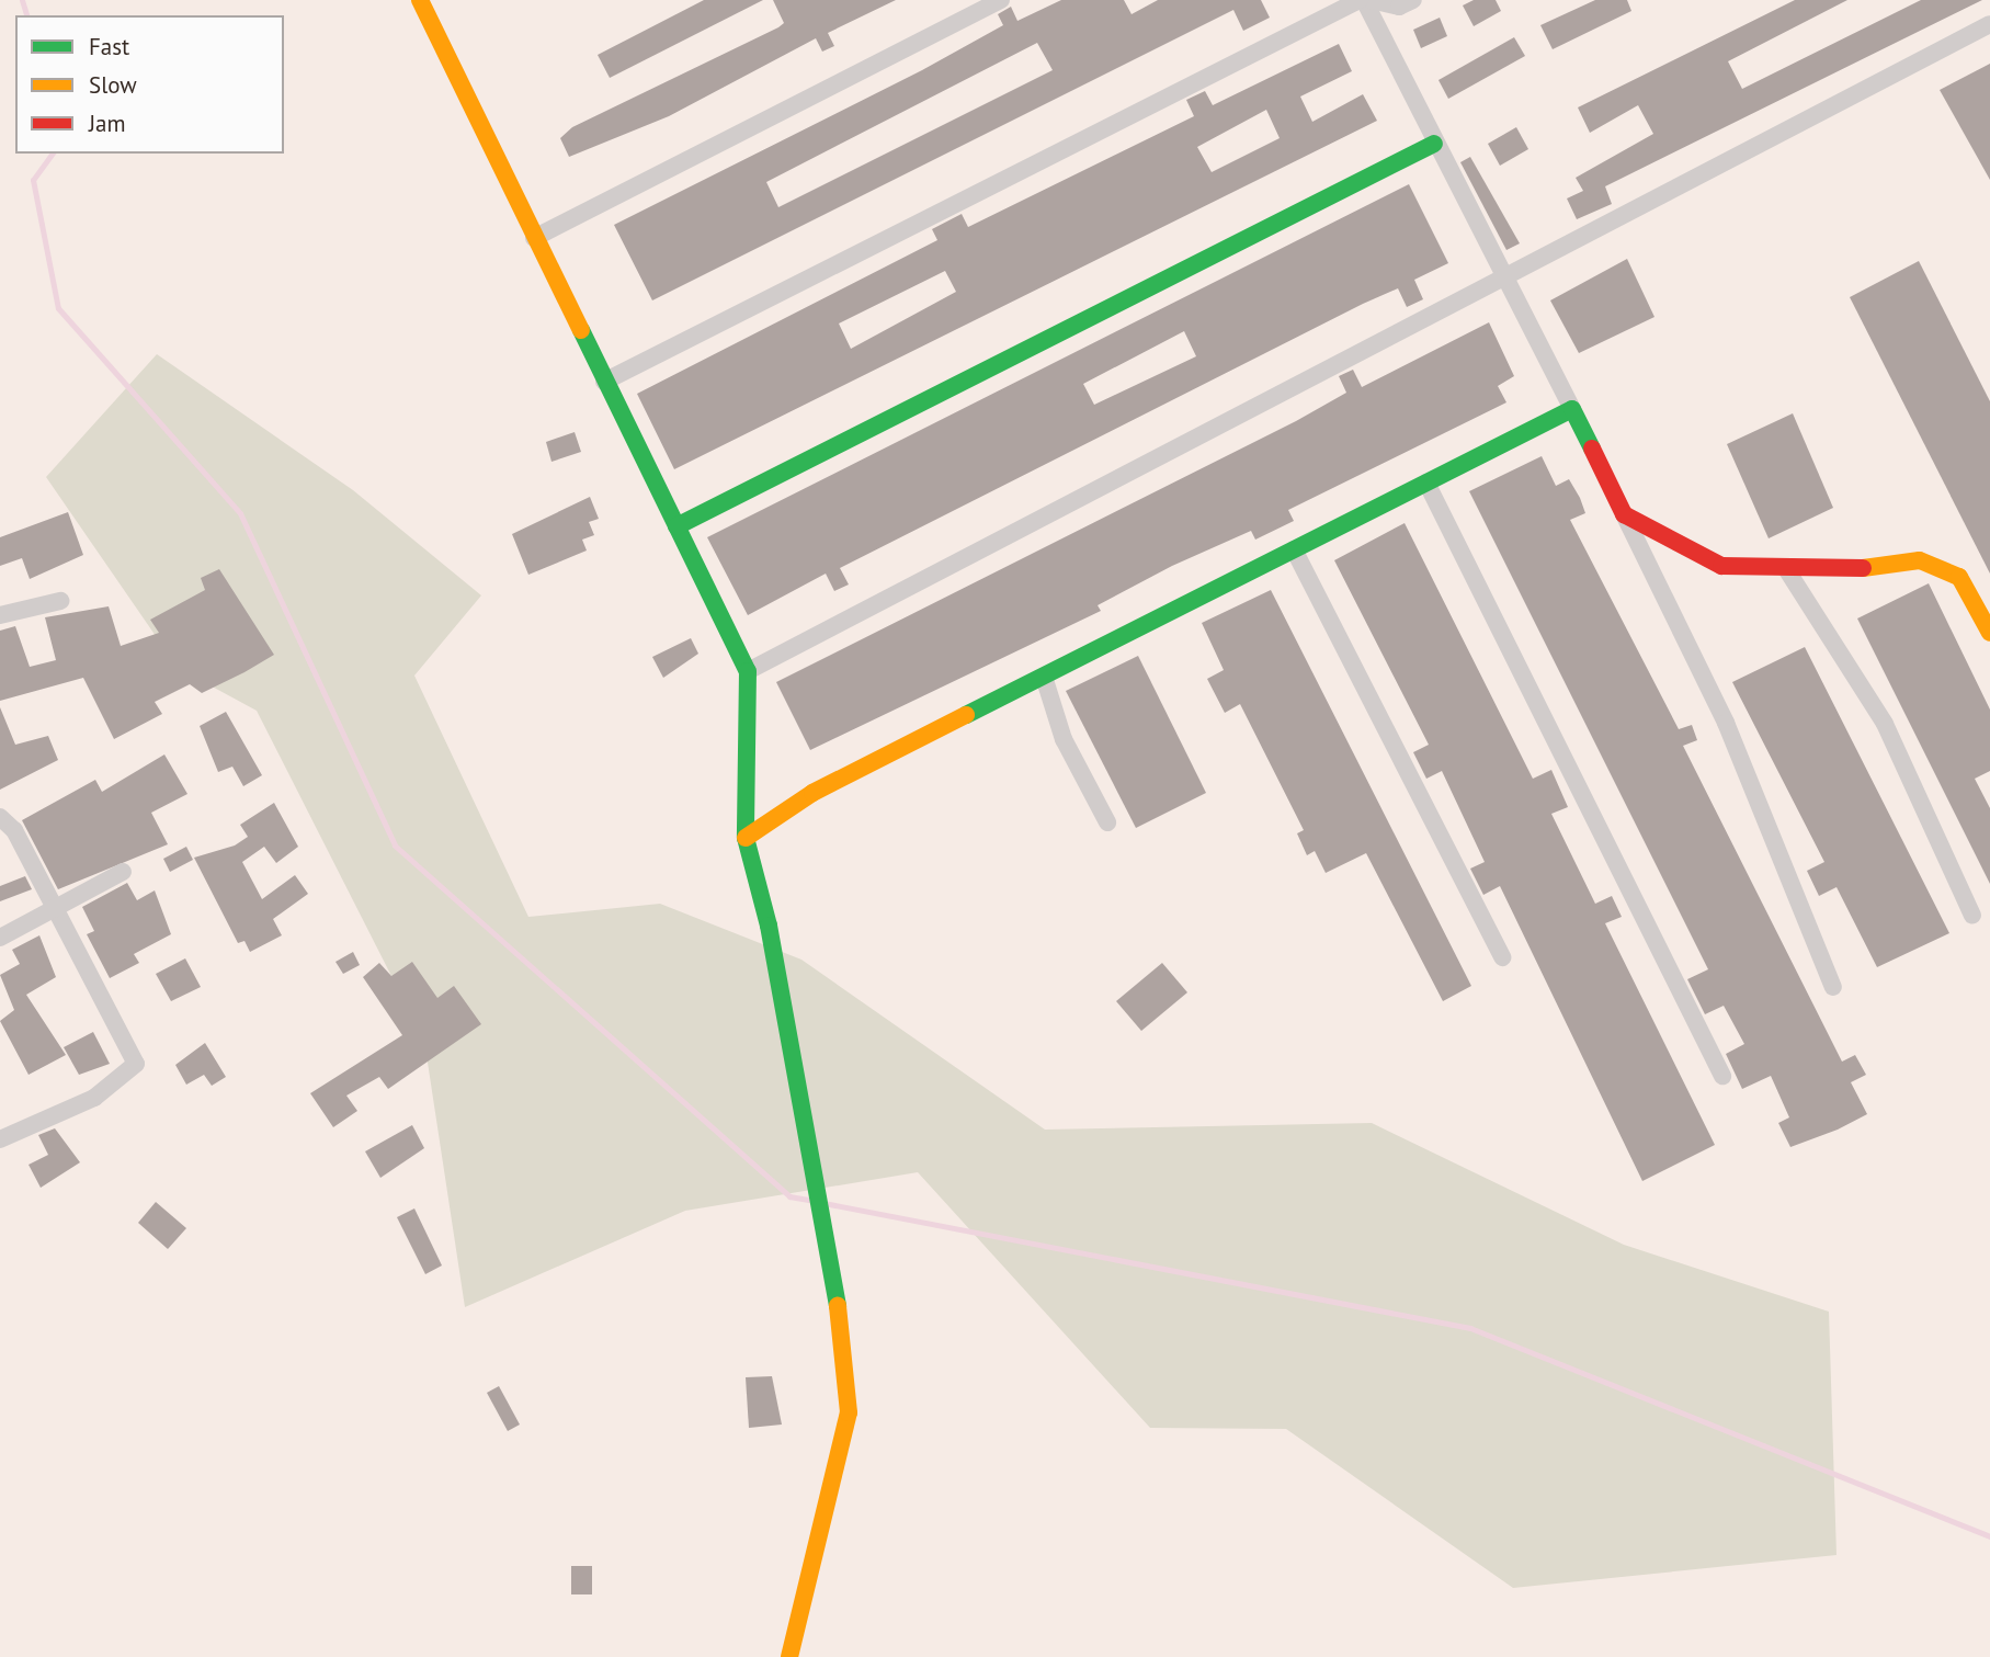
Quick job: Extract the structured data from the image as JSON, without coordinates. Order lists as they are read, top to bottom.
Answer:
{
  "legend": ["Fast", "Slow", "Jam"]
}
